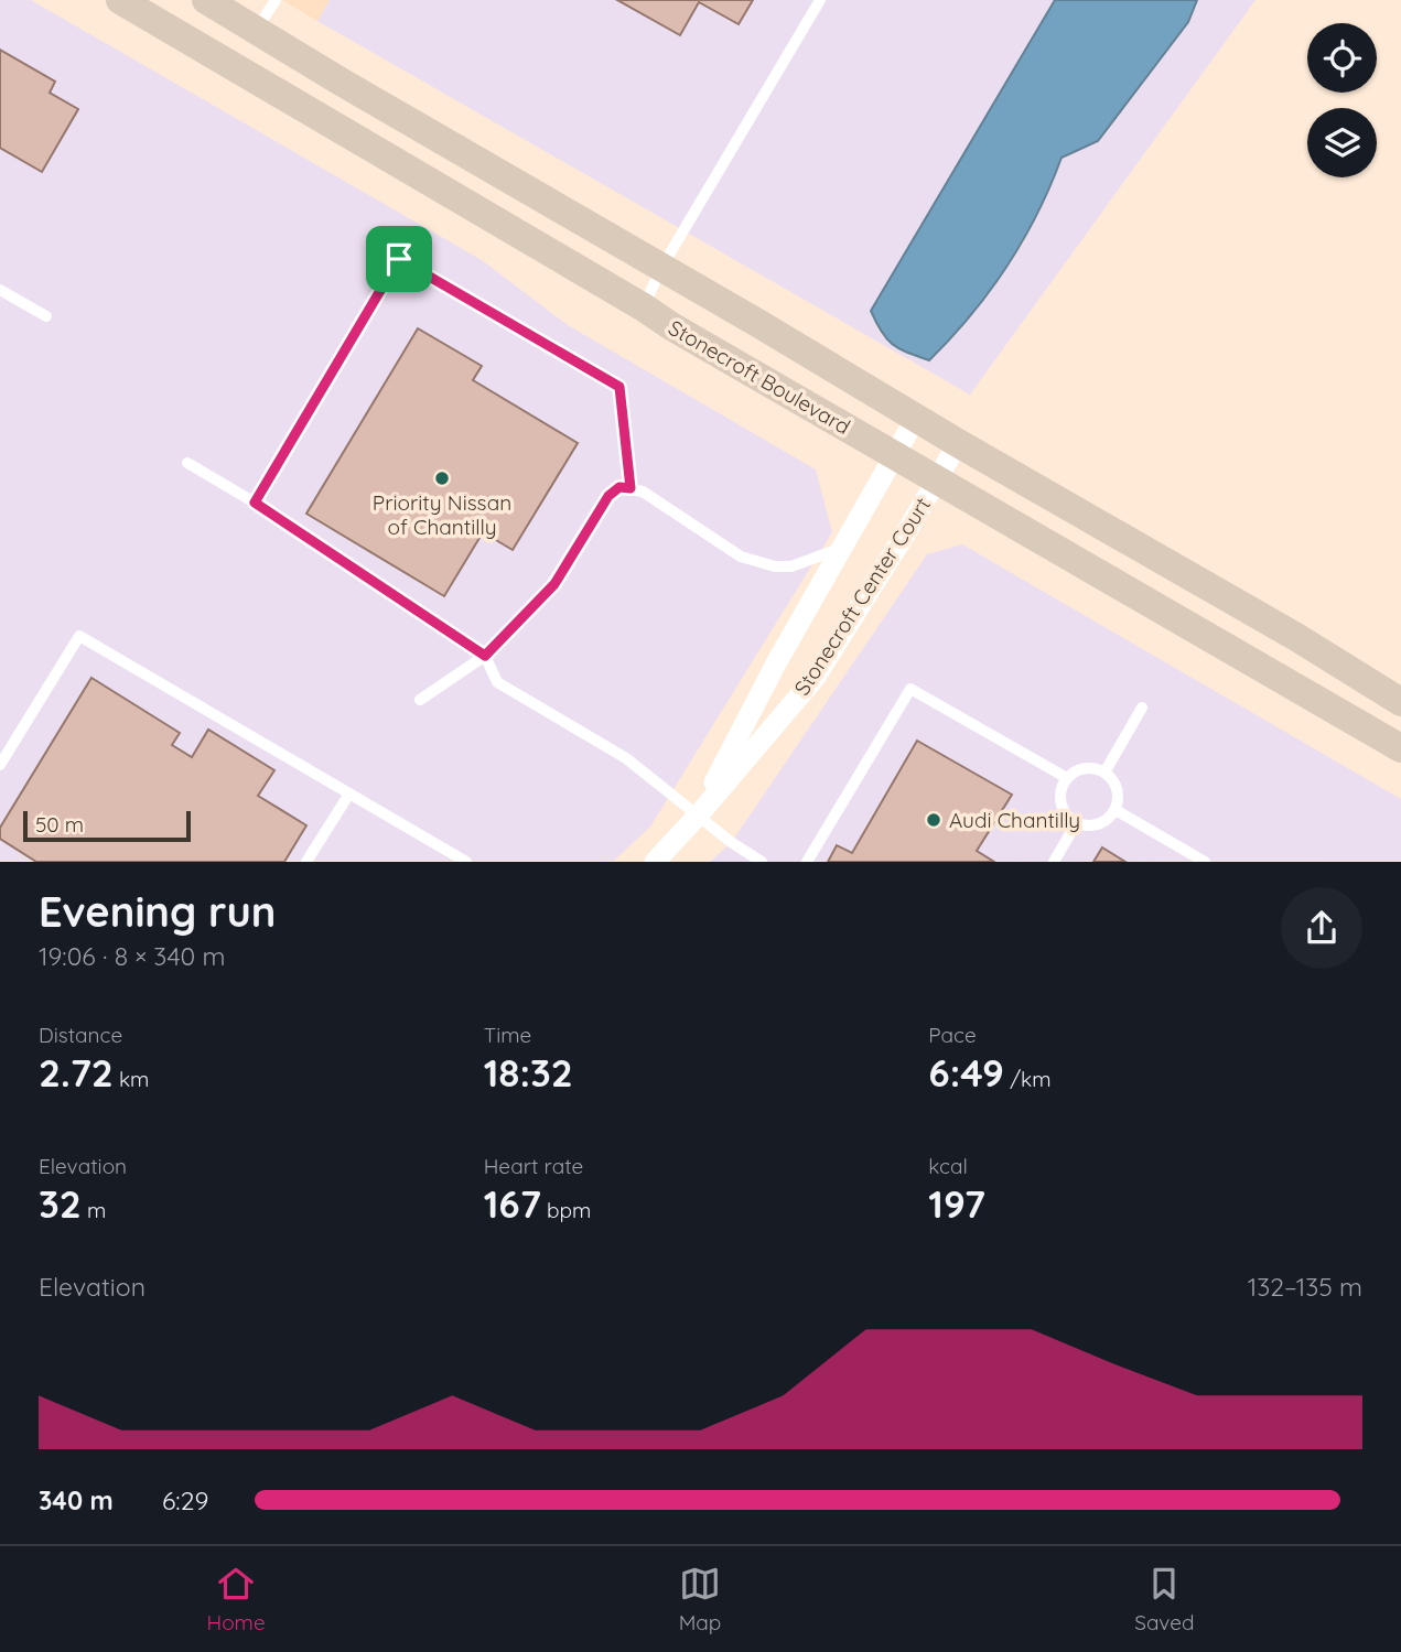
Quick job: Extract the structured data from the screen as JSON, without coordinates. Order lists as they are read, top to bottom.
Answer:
{
  "streets": {
    "main road": ["Stonecroft Boulevard"],
    "street": ["Stonecroft Center Court"]
  },
  "crossings": [
    ["Stonecroft Boulevard", "Stonecroft Center Court"]
  ],
  "places": ["Priority Nissan of Chantilly", "Audi Chantilly"],
  "scale_bar": "50 m",
  "page": {
    "scale": "50 m",
    "heading": ["Evening run", "19:06 · 8 × 340 m"],
    "stats": [
      ["Distance", "2.72 km"],
      ["Time", "18:32"],
      ["Pace", "6:49 /km"],
      ["Elevation", "32 m"],
      ["Heart rate", "167 bpm"],
      ["kcal", "197"]
    ],
    "chart": ["Elevation", "132–135 m"],
    "list": [
      {
        "name": "340 m",
        "note": "6:29"
      }
    ],
    "tabs": ["Home", "Map", "Saved"]
  }
}
